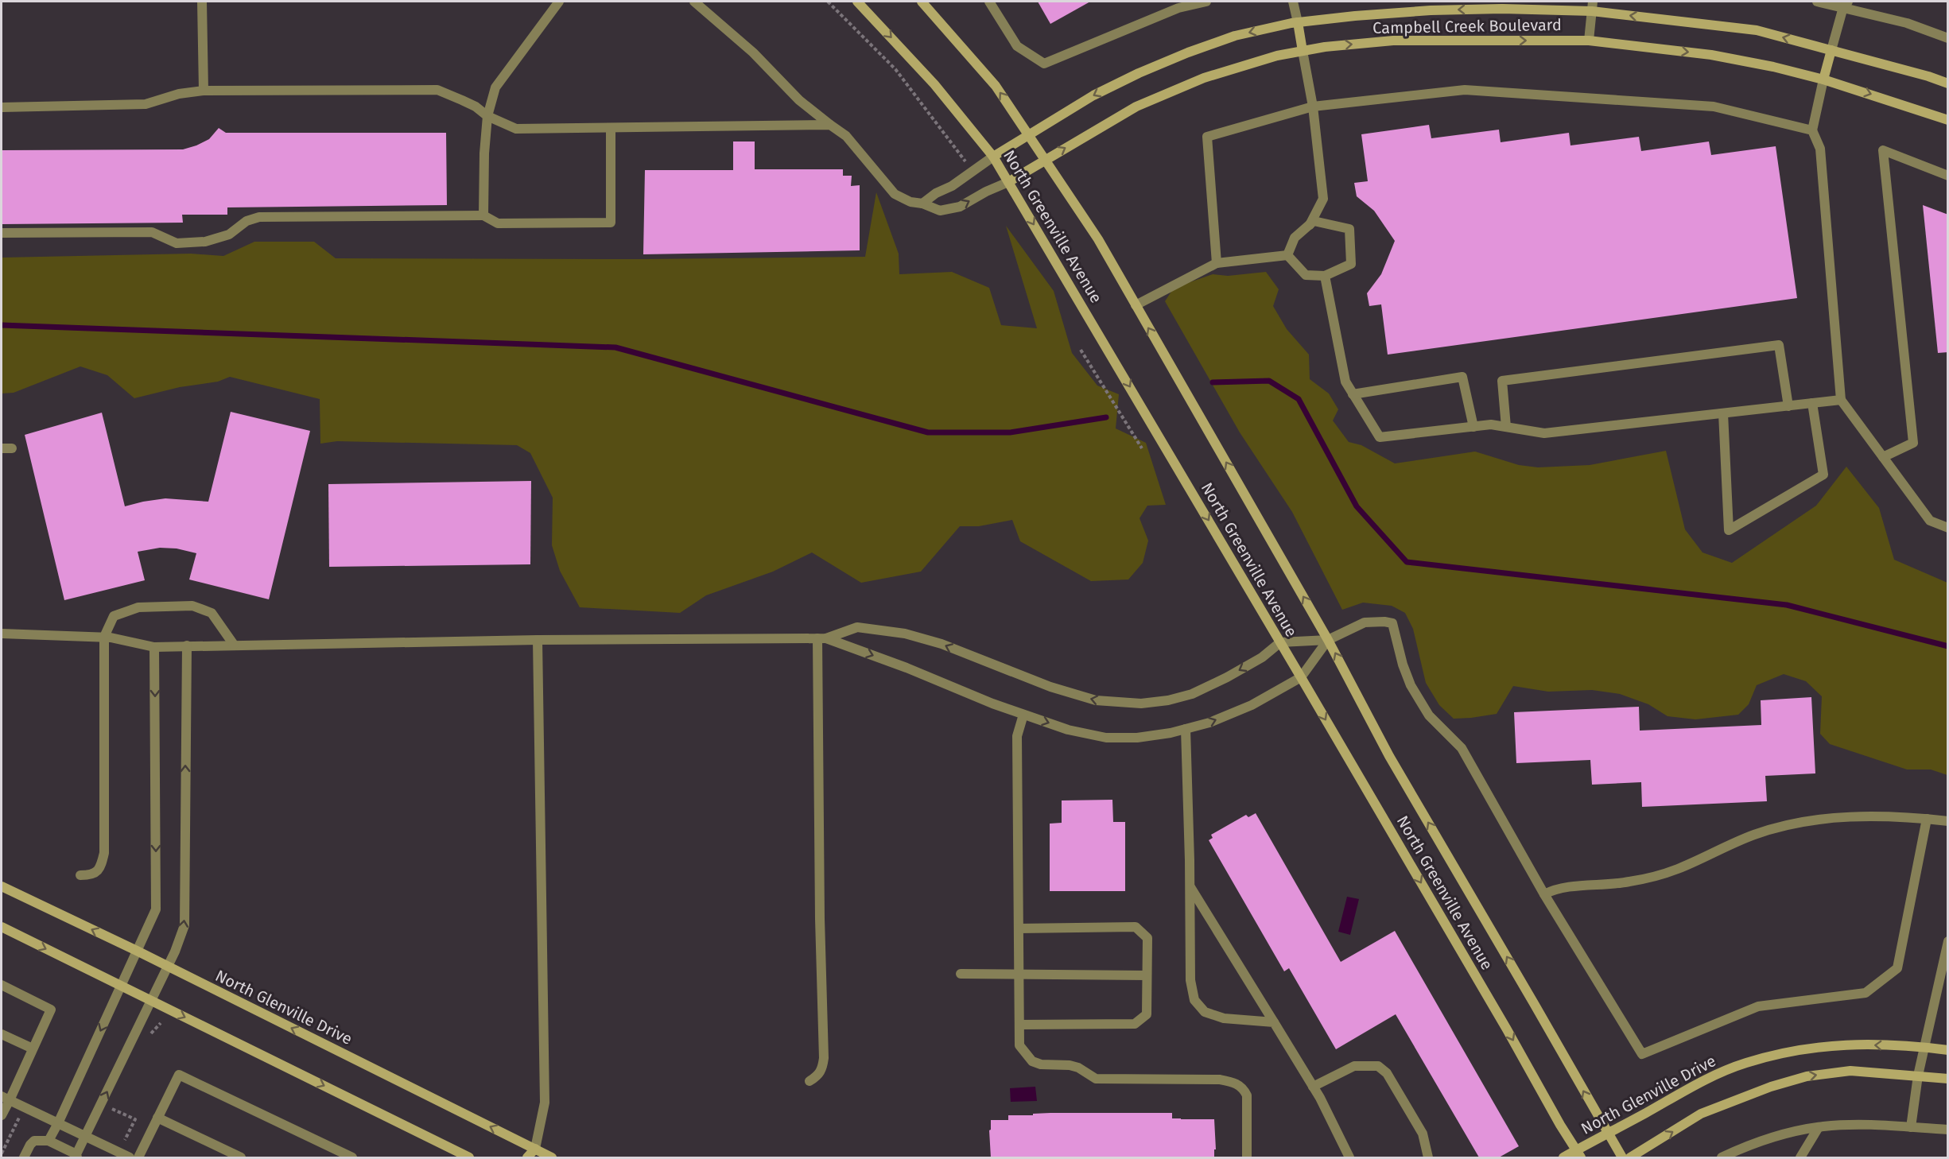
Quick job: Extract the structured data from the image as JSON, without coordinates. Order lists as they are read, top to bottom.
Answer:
{
  "streets": {
    "street": ["Campbell Creek Boulevard", "North Greenville Avenue", "North Glenville Drive"]
  },
  "crossings": [
    ["Campbell Creek Boulevard", "North Greenville Avenue"],
    ["North Greenville Avenue", "North Glenville Drive"]
  ]
}
